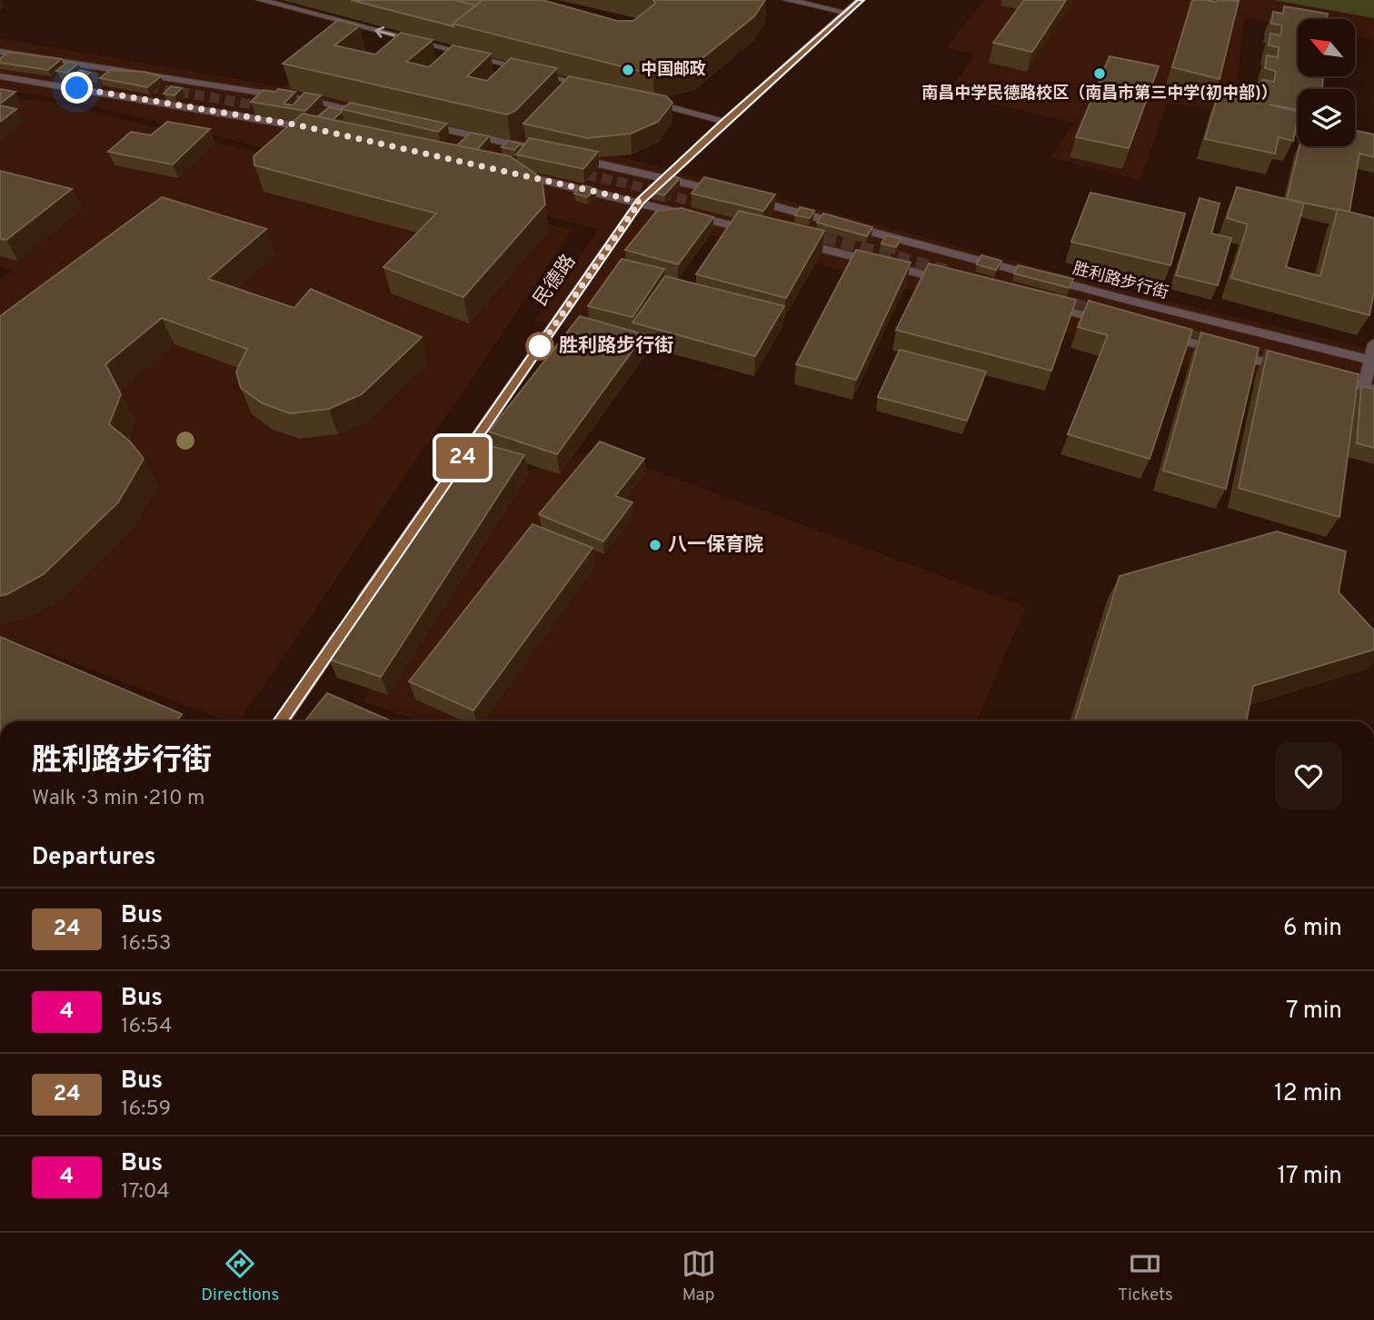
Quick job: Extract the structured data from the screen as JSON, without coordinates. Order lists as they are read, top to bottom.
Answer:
{
  "streets": {
    "main road": ["民德路"],
    "street": ["胜利路步行街"]
  },
  "places": [
    "中国邮政",
    "南昌中学民德路校区（南昌市第三中学(初中部)）",
    "胜利路步行街",
    "八一保育院"
  ],
  "lines": ["bus line 24"],
  "north": "top left",
  "page": {
    "on_map": "24",
    "heading": [
      ["胜利路步行街", "Walk · 3 min · 210 m"],
      "Departures"
    ],
    "list": [
      {
        "mark": "24",
        "name": "Bus",
        "note": "16:53",
        "value": "6 min"
      },
      {
        "mark": "4",
        "name": "Bus",
        "note": "16:54",
        "value": "7 min"
      },
      {
        "mark": "24",
        "name": "Bus",
        "note": "16:59",
        "value": "12 min"
      },
      {
        "mark": "4",
        "name": "Bus",
        "note": "17:04",
        "value": "17 min"
      }
    ],
    "tabs": ["Directions", "Map", "Tickets"]
  }
}
